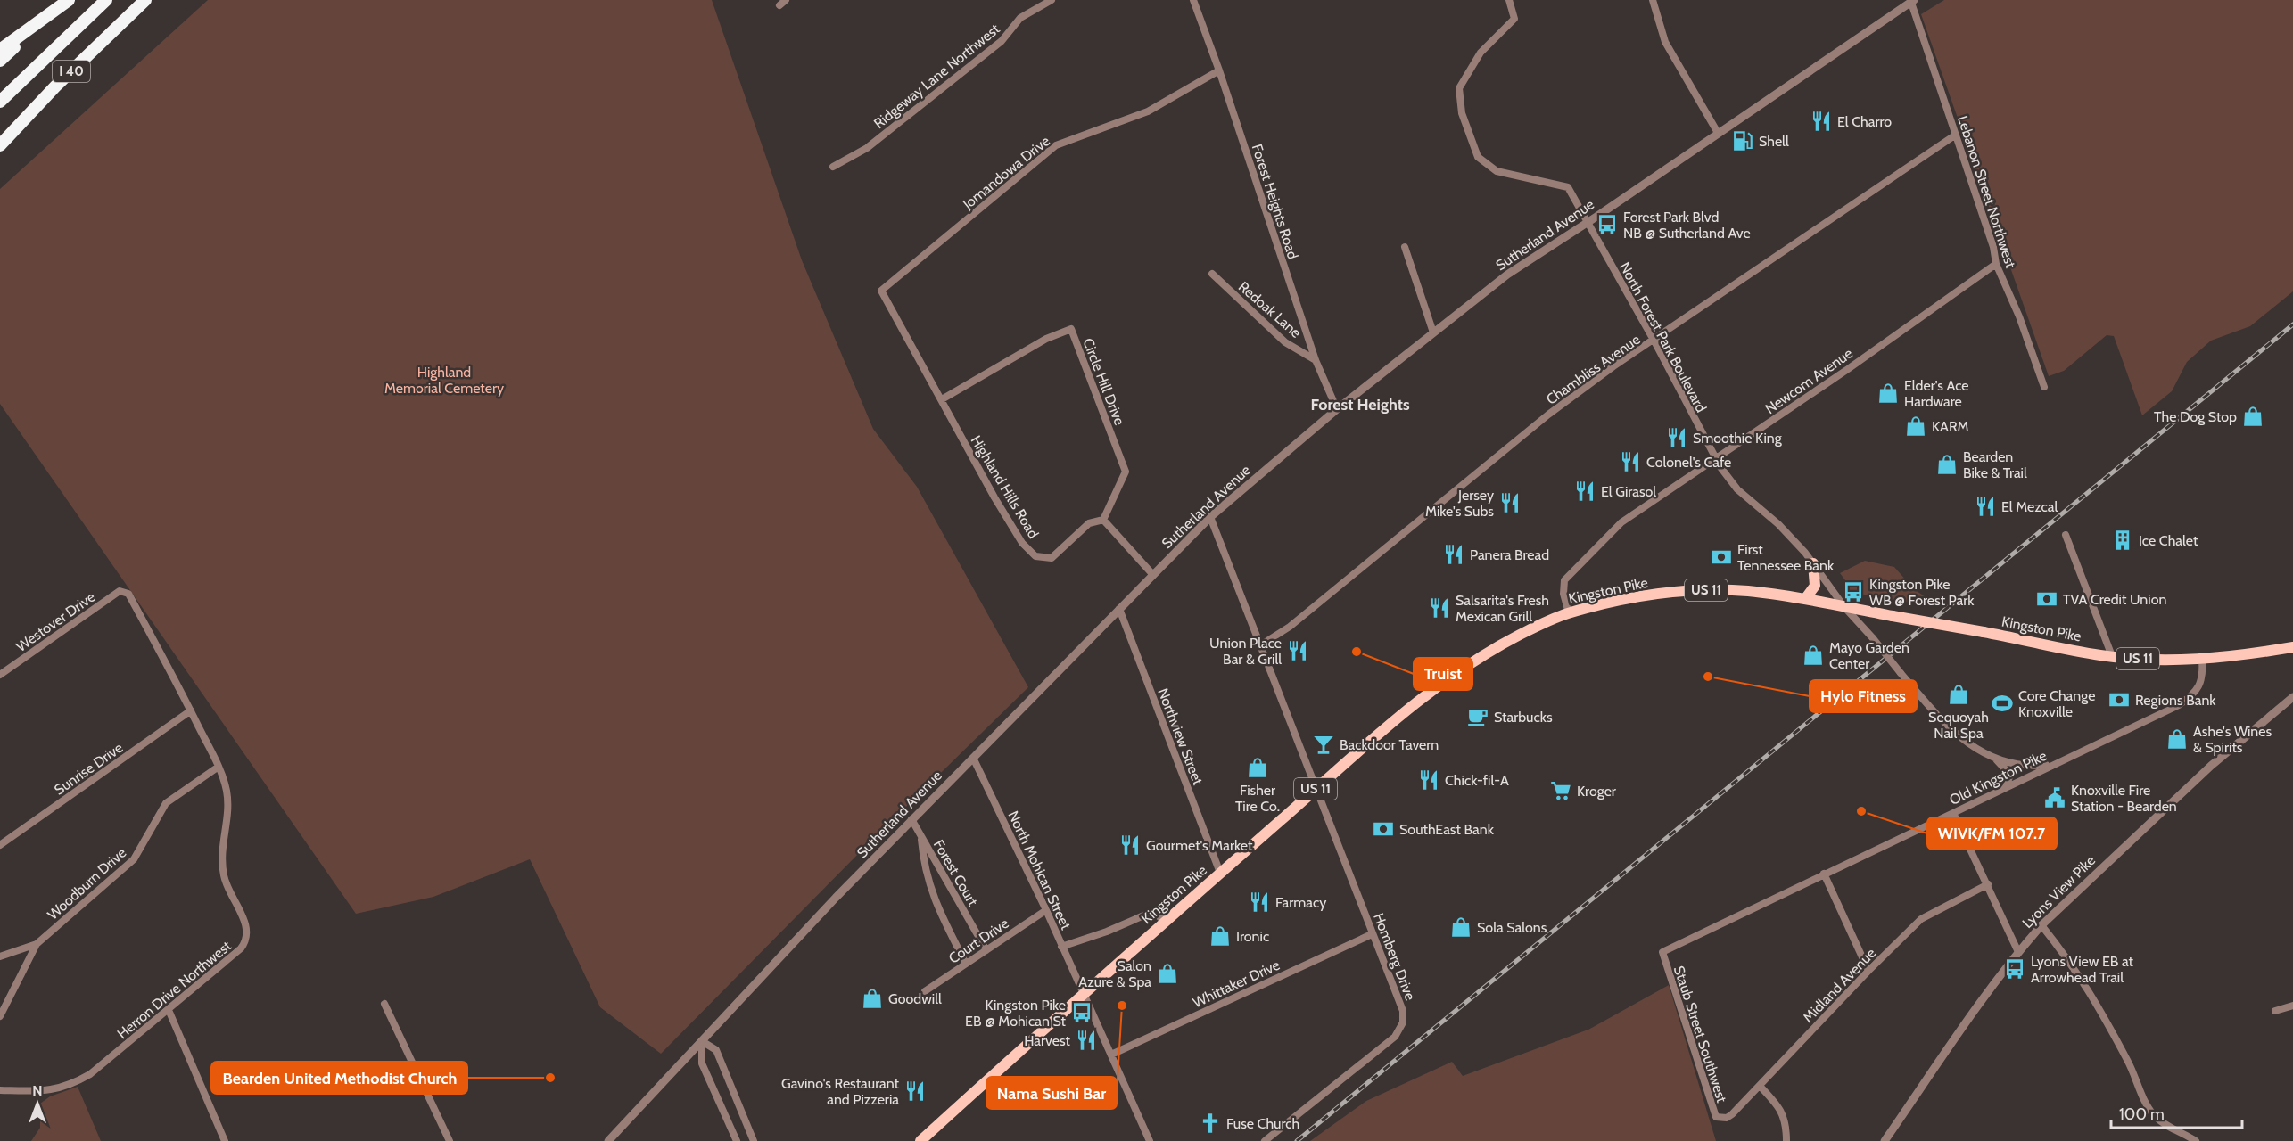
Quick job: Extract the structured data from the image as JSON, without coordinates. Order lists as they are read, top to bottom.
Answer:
{
  "streets": {
    "highway": ["I 40"],
    "main road": ["Kingston Pike", "US 11"],
    "street": [
      "Ridgeway Lane Northwest",
      "Jomandowa Drive",
      "Lebanon Street Northwest",
      "Forest Heights Road",
      "Sutherland Avenue",
      "Redoak Lane",
      "North Forest Park Boulevard",
      "Chambliss Avenue",
      "Newcom Avenue",
      "Circle Hill Drive",
      "Highland Hills Road",
      "Westover Drive",
      "Northview Street",
      "Sunrise Drive",
      "Old Kingston Pike",
      "North Mohican Street",
      "Forest Court",
      "Woodburn Drive",
      "Lyons View Pike",
      "Court Drive",
      "Homberg Drive",
      "Whittaker Drive",
      "Midland Avenue",
      "Herron Drive Northwest",
      "Staub Street Southwest"
    ]
  },
  "crossings": [
    ["Jomandowa Drive", "Forest Heights Road"],
    ["Jomandowa Drive", "Highland Hills Road"],
    ["Lebanon Street Northwest", "Sutherland Avenue"],
    ["Lebanon Street Northwest", "Chambliss Avenue"],
    ["Lebanon Street Northwest", "Newcom Avenue"],
    ["Forest Heights Road", "Sutherland Avenue"],
    ["Forest Heights Road", "Redoak Lane"],
    ["Sutherland Avenue", "North Forest Park Boulevard"],
    ["Sutherland Avenue", "Northview Street"],
    ["Sutherland Avenue", "North Mohican Street"],
    ["Sutherland Avenue", "Forest Court"],
    ["Sutherland Avenue", "Homberg Drive"],
    ["North Forest Park Boulevard", "Chambliss Avenue"],
    ["North Forest Park Boulevard", "Newcom Avenue"],
    ["North Forest Park Boulevard", "Kingston Pike"],
    ["Chambliss Avenue", "Homberg Drive"],
    ["Newcom Avenue", "Kingston Pike"],
    ["Circle Hill Drive", "Highland Hills Road"],
    ["Kingston Pike", "Northview Street"],
    ["Kingston Pike", "Old Kingston Pike"],
    ["Kingston Pike", "North Mohican Street"],
    ["Kingston Pike", "Homberg Drive"],
    ["Westover Drive", "Herron Drive Northwest"],
    ["Sunrise Drive", "Herron Drive Northwest"],
    ["Old Kingston Pike", "Staub Street Southwest"],
    ["North Mohican Street", "Court Drive"],
    ["North Mohican Street", "Whittaker Drive"],
    ["Forest Court", "Court Drive"],
    ["Woodburn Drive", "Herron Drive Northwest"],
    ["Homberg Drive", "Whittaker Drive"],
    ["Midland Avenue", "Staub Street Southwest"]
  ],
  "districts": ["Forest Heights"],
  "parks": ["Highland Memorial Cemetery"],
  "places": {
    "restaurant": [
      "El Charro",
      "Smoothie King",
      "Colonel's Cafe",
      "El Girasol",
      "Jersey Mike's Subs",
      "El Mezcal",
      "Panera Bread",
      "Salsarita's Fresh Mexican Grill",
      "Union Place Bar & Grill",
      "Chick-fil-A",
      "Gourmet's Market",
      "Farmacy",
      "Harvest",
      "Gavino's Restaurant and Pizzeria"
    ],
    "fuel station": ["Shell"],
    "bus stop": [
      "Forest Park Blvd NB @ Sutherland Ave",
      "Kingston Pike WB @ Forest Park",
      "Lyons View EB at Arrowhead Trail",
      "Kingston Pike EB @ Mohican St"
    ],
    "shop": [
      "Elder's Ace Hardware",
      "The Dog Stop",
      "KARM",
      "Bearden Bike & Trail",
      "Mayo Garden Center",
      "Sequoyah Nail Spa",
      "Ashe's Wines & Spirits",
      "Fisher Tire Co.",
      "Sola Salons",
      "Ironic",
      "Salon Azure & Spa",
      "Goodwill"
    ],
    "building": ["Ice Chalet"],
    "bank": [
      "First Tennessee Bank",
      "TVA Credit Union",
      "Regions Bank",
      "SouthEast Bank"
    ],
    "other": [
      "Truist",
      "Hylo Fitness",
      "WIVK/FM 107.7",
      "Nama Sushi Bar",
      "Bearden United Methodist Church"
    ],
    "sports": ["Core Change Knoxville"],
    "cafe": ["Starbucks"],
    "bar": ["Backdoor Tavern"],
    "supermarket": ["Kroger"],
    "public building": ["Knoxville Fire Station - Bearden"],
    "church": ["Fuse Church"]
  },
  "scale_bar": "100 m",
  "north": "top"
}
